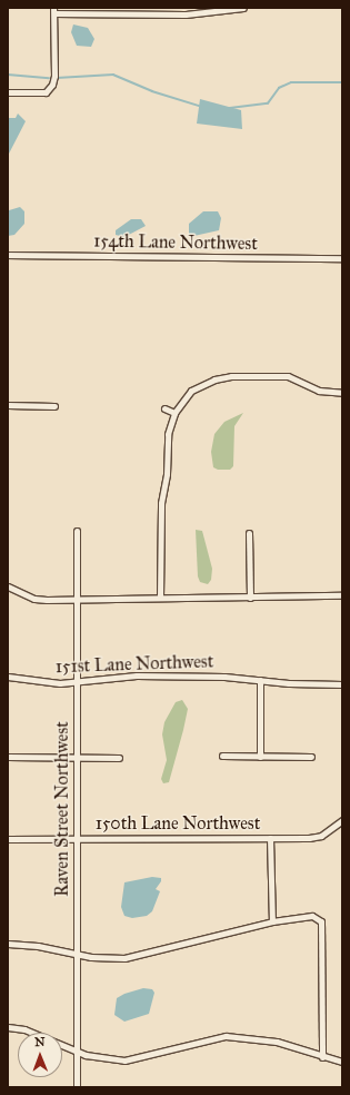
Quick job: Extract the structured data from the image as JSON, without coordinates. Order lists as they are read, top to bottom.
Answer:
{
  "streets": {
    "street": [
      "154th Lane Northwest",
      "151st Lane Northwest",
      "Raven Street Northwest",
      "150th Lane Northwest"
    ]
  },
  "crossings": [
    ["151st Lane Northwest", "Raven Street Northwest"],
    ["Raven Street Northwest", "150th Lane Northwest"]
  ],
  "north": "top"
}
